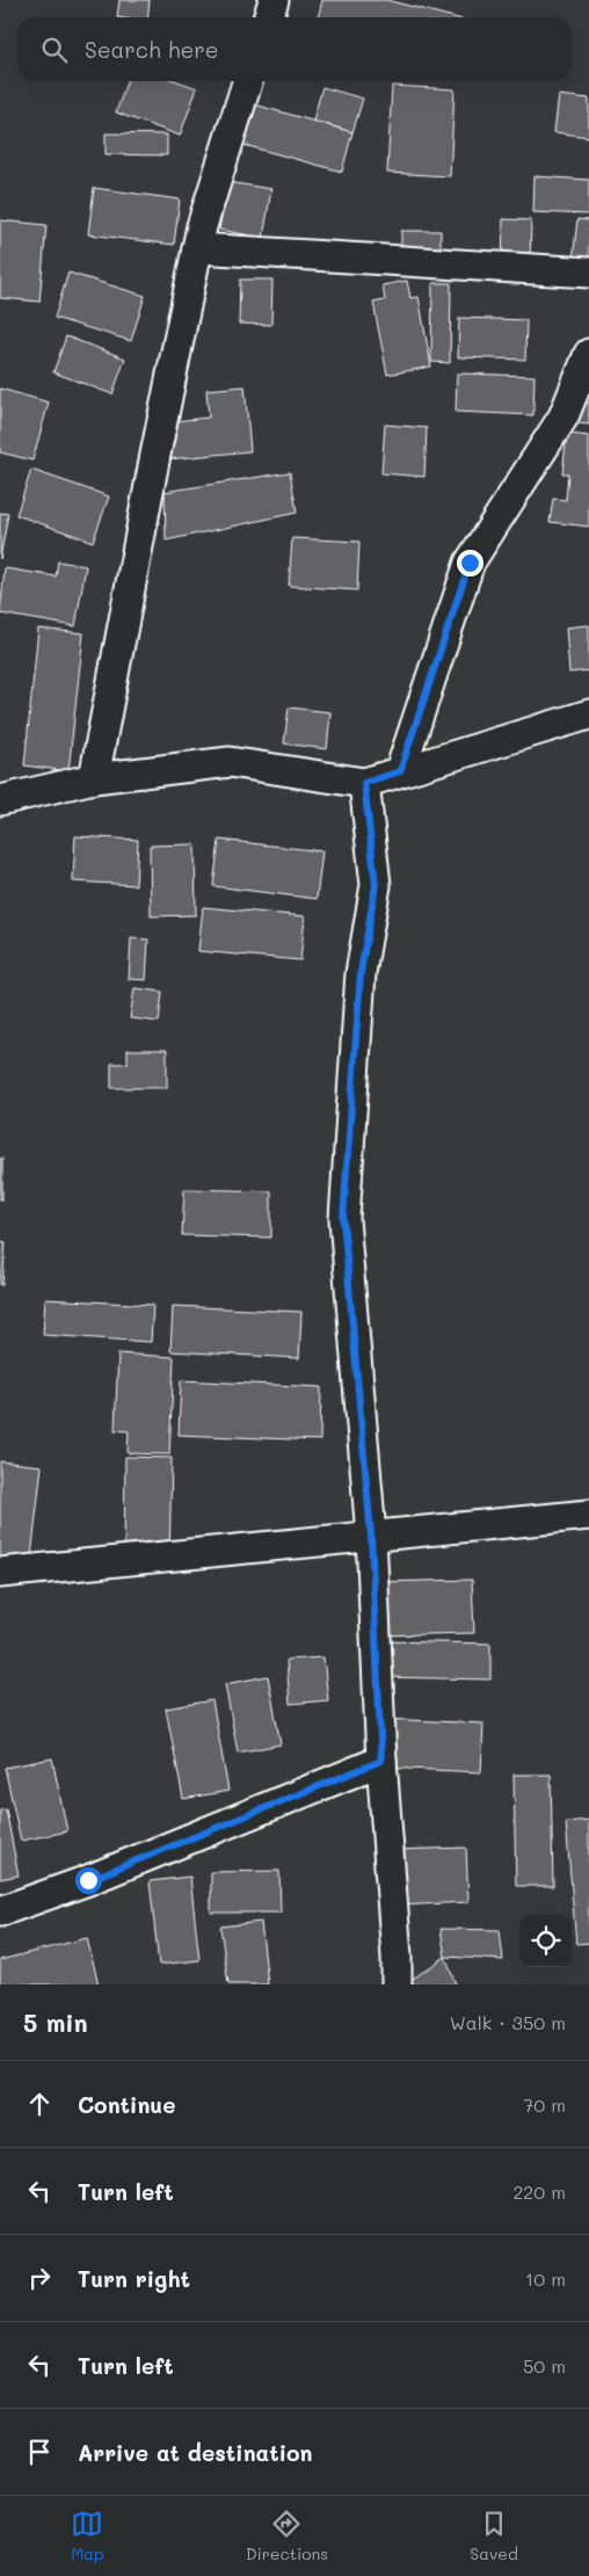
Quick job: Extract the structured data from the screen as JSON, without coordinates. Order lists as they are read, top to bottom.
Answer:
{
  "page": {
    "search": "Search here",
    "heading": ["5 min", "Walk · 350 m"],
    "list": [
      ["Continue", "70 m"],
      ["Turn left", "220 m"],
      ["Turn right", "10 m"],
      ["Turn left", "50 m"],
      "Arrive at destination"
    ],
    "nav": ["Map", "Directions", "Saved"]
  }
}
